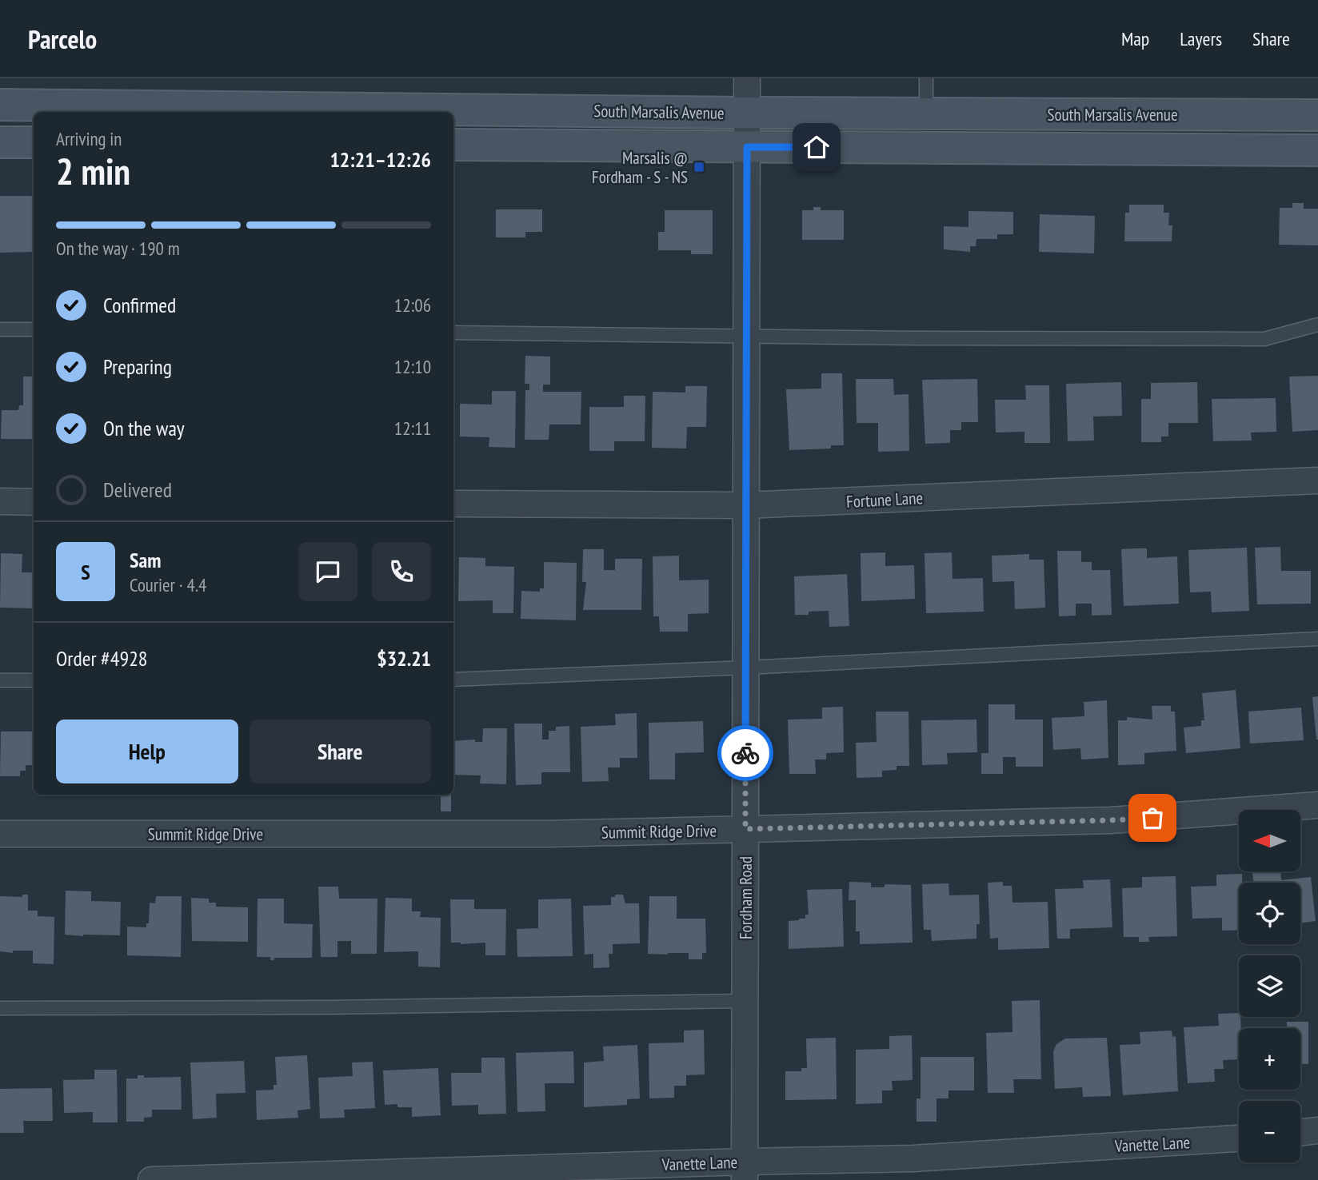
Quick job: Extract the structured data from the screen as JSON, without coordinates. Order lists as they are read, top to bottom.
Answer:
{
  "streets": {
    "main road": ["South Marsalis Avenue"],
    "street": [
      "Fortune Lane",
      "Summit Ridge Drive",
      "Fordham Road",
      "Vanette Lane"
    ]
  },
  "crossings": [
    ["South Marsalis Avenue", "Fordham Road"],
    ["Fortune Lane", "Fordham Road"],
    ["Summit Ridge Drive", "Fordham Road"],
    ["Fordham Road", "Vanette Lane"]
  ],
  "places": {
    "transit": ["Marsalis @ Fordham - S - NS"]
  },
  "north": "left",
  "page": {
    "header": "Parcelo",
    "nav": ["Map", "Layers", "Share"],
    "heading": ["2 min", "Arriving in", "12:21–12:26"],
    "panel": [
      "Sam",
      "Courier · 4.4",
      "Order #4928",
      "$32.21"
    ],
    "bar": "On the way · 190 m",
    "list": [
      ["Confirmed", "12:06"],
      ["Preparing", "12:10"],
      ["On the way", "12:11"],
      "Delivered"
    ],
    "round": "S",
    "buttons": ["Help", "Share"],
    "map_buttons": ["+", "−"]
  }
}
